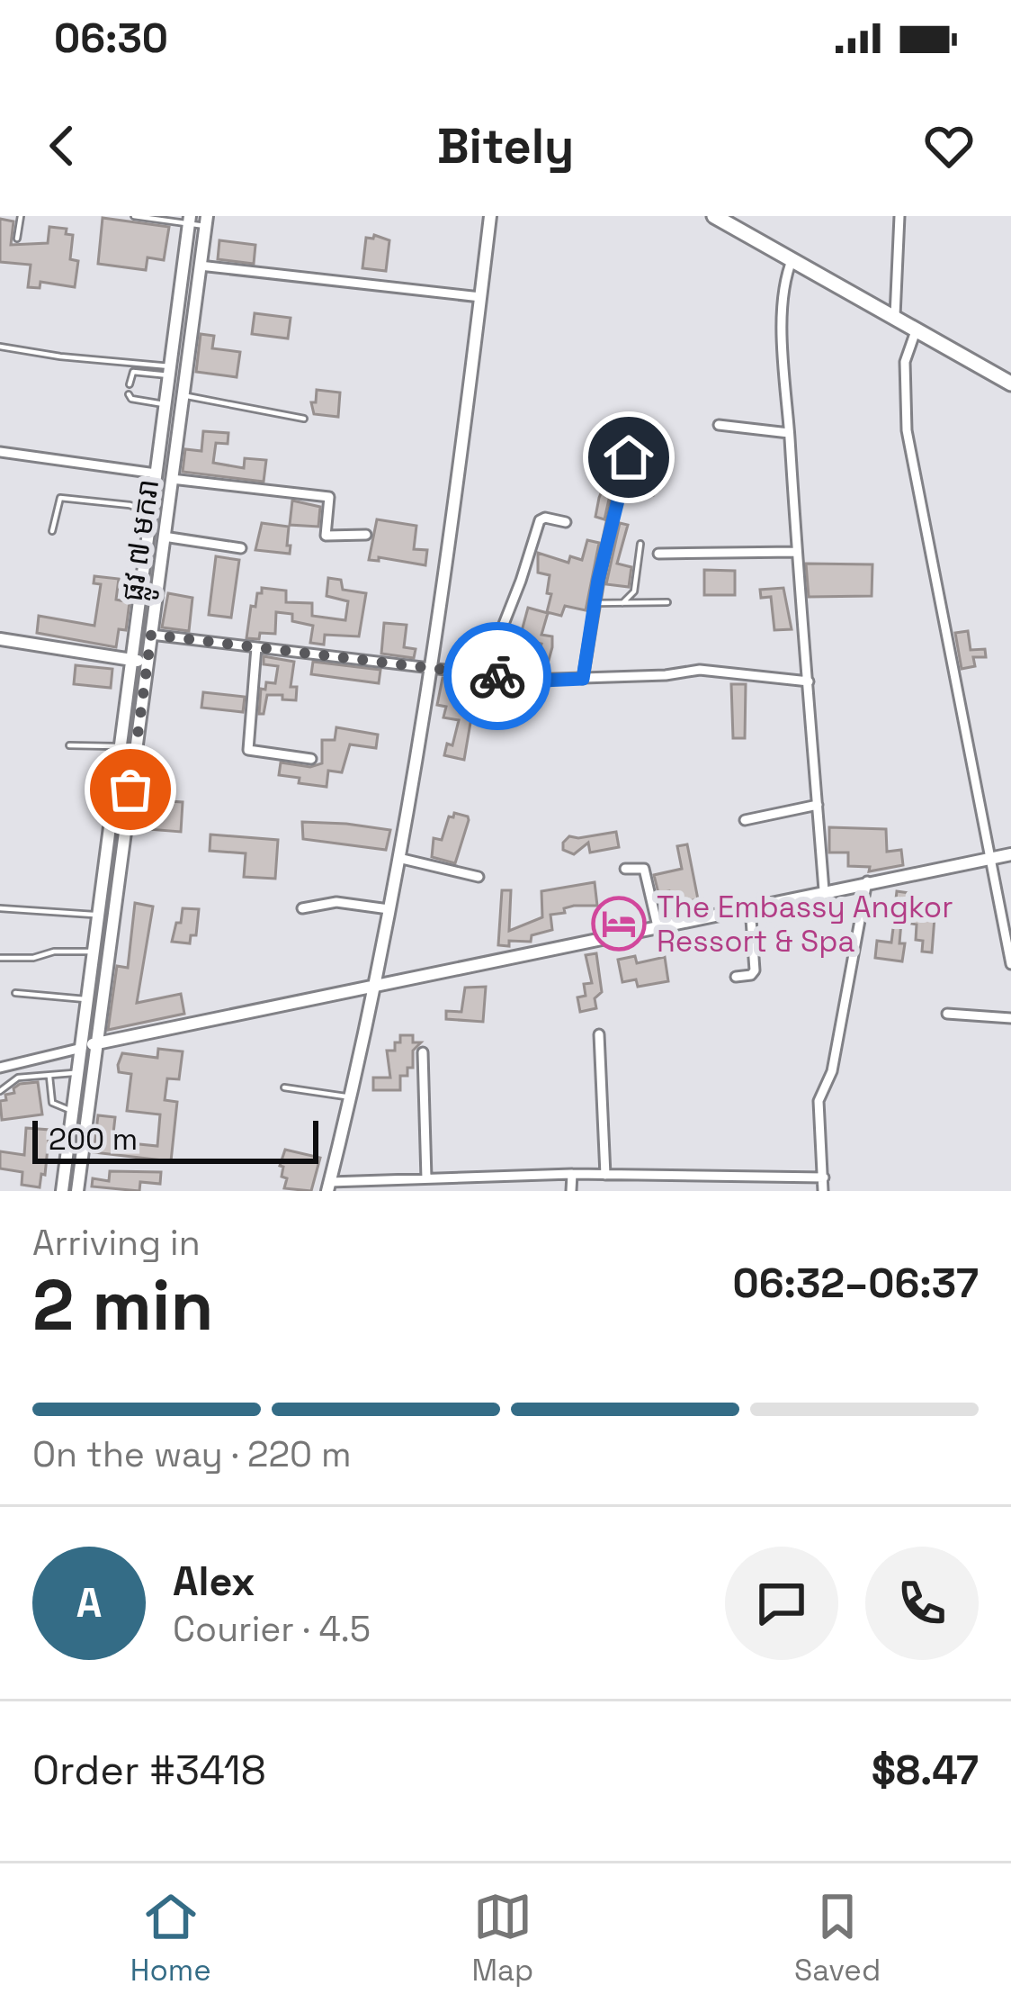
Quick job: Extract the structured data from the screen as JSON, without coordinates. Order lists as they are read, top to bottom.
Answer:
{
  "streets": {
    "street": ["ផ្លូវ ៧ មករា"]
  },
  "places": {
    "hotel": ["The Embassy Angkor Ressort & Spa"]
  },
  "scale_bar": "200 m",
  "page": {
    "status": "06:30",
    "header": "Bitely",
    "scale": "200 m",
    "heading": ["2 min", "Arriving in", "06:32–06:37"],
    "panel": [
      "Alex",
      "Courier · 4.5",
      "Order #3418",
      "$8.47"
    ],
    "bar": "On the way · 220 m",
    "round": "A",
    "tabs": ["Home", "Map", "Saved"]
  }
}
